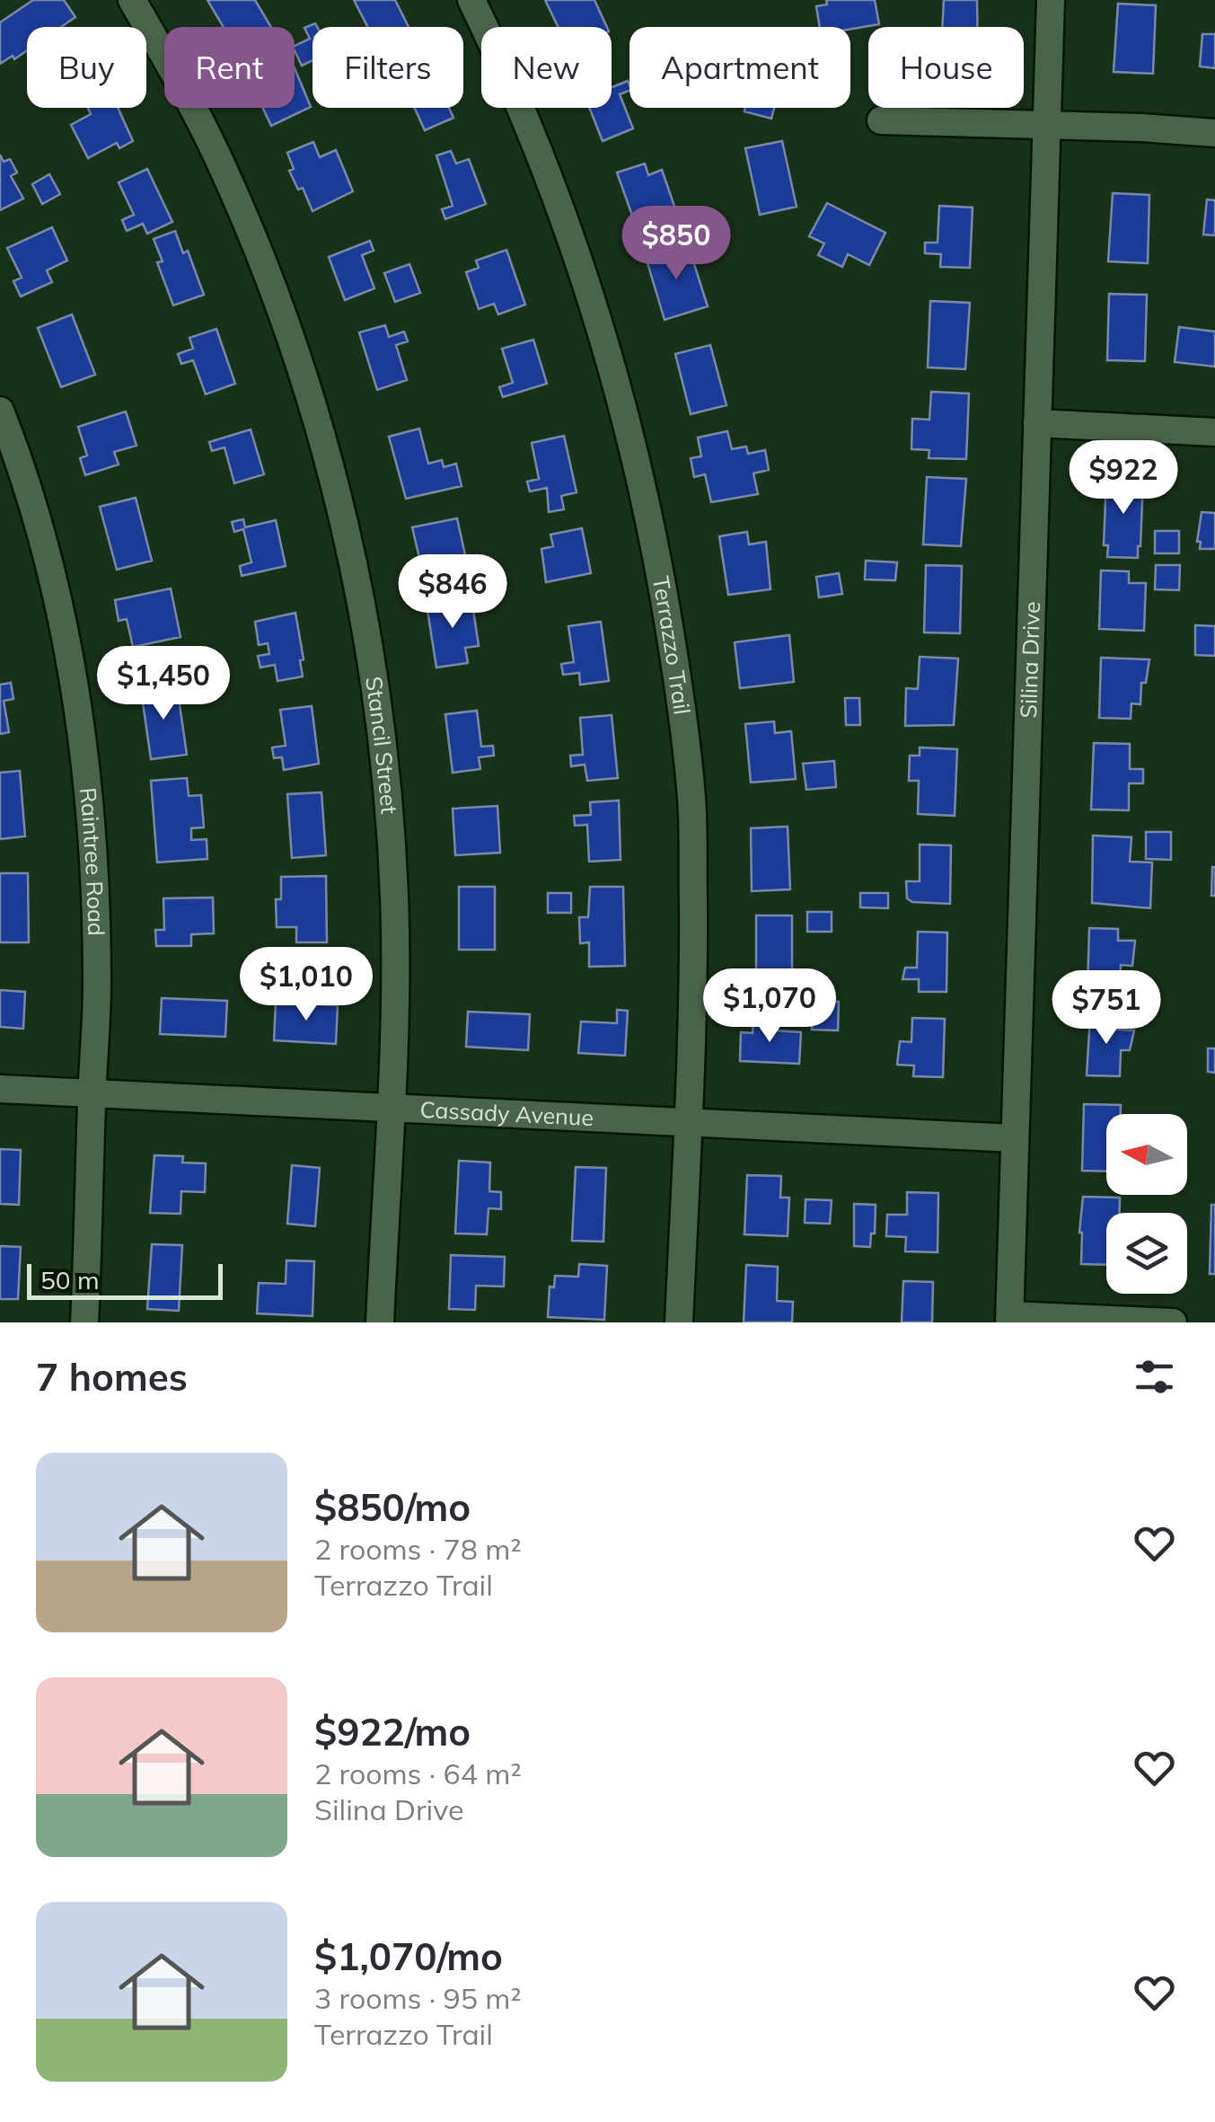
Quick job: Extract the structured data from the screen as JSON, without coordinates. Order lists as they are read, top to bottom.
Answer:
{
  "streets": {
    "street": [
      "Terrazzo Trail",
      "Silina Drive",
      "Stancil Street",
      "Raintree Road",
      "Cassady Avenue"
    ]
  },
  "crossings": [
    ["Terrazzo Trail", "Cassady Avenue"],
    ["Silina Drive", "Cassady Avenue"],
    ["Stancil Street", "Cassady Avenue"],
    ["Raintree Road", "Cassady Avenue"]
  ],
  "scale_bar": "50 m",
  "north": "left",
  "page": {
    "chip": [
      "Buy",
      "Rent",
      "Filters",
      "New",
      "Apartment",
      "House"
    ],
    "price": [
      "$850",
      "$922",
      "$846",
      "$1,450",
      "$1,010",
      "$1,070",
      "$751"
    ],
    "scale": "50 m",
    "heading": "7 homes",
    "list": [
      {
        "name": "$850/mo",
        "note": "2 rooms · 78 m² · Terrazzo Trail"
      },
      {
        "name": "$922/mo",
        "note": "2 rooms · 64 m² · Silina Drive"
      },
      {
        "name": "$1,070/mo",
        "note": "3 rooms · 95 m² · Terrazzo Trail"
      }
    ]
  }
}
